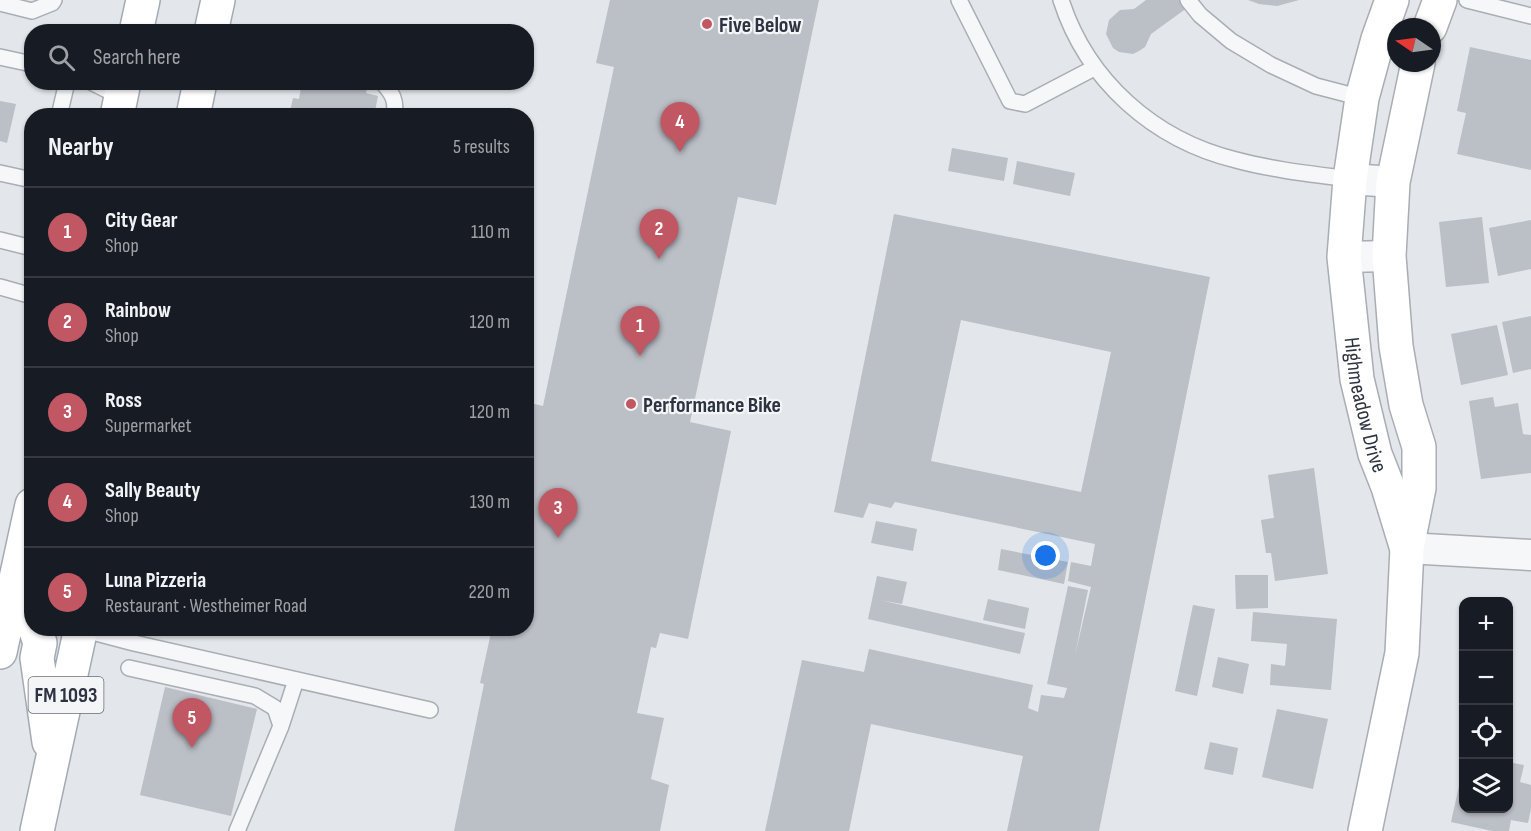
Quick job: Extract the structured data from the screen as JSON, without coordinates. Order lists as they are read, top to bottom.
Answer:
{
  "streets": {
    "street": ["Highmeadow Drive", "FM 1093"]
  },
  "places": ["Five Below", "Performance Bike"],
  "north": "left",
  "page": {
    "search": "Search here",
    "pins": [
      "4",
      "2",
      "1",
      "3",
      "5"
    ],
    "heading": ["Nearby", "5 results"],
    "list": [
      {
        "mark": "1",
        "name": "City Gear",
        "note": "Shop",
        "value": "110 m"
      },
      {
        "mark": "2",
        "name": "Rainbow",
        "note": "Shop",
        "value": "120 m"
      },
      {
        "mark": "3",
        "name": "Ross",
        "note": "Supermarket",
        "value": "120 m"
      },
      {
        "mark": "4",
        "name": "Sally Beauty",
        "note": "Shop",
        "value": "130 m"
      },
      {
        "mark": "5",
        "name": "Luna Pizzeria",
        "note": "Restaurant · Westheimer Road",
        "value": "220 m"
      }
    ],
    "map_buttons": ["+", "−"]
  }
}
